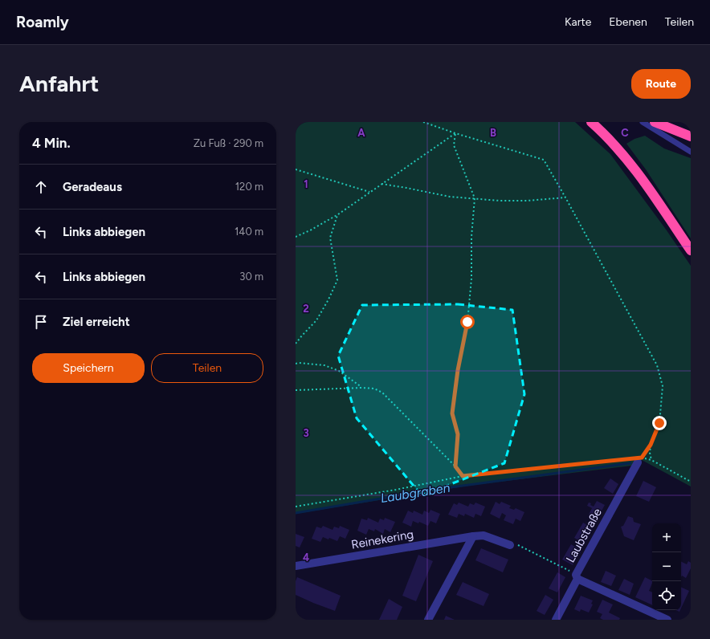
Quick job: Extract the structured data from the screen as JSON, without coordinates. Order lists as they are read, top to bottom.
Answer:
{
  "streets": {
    "street": ["Laubstraße", "Reinekering"]
  },
  "water": ["Laubgraben"],
  "page": {
    "header": "Roamly",
    "nav": ["Karte", "Ebenen", "Teilen"],
    "buttons": [
      "Route",
      ["Speichern", "Teilen"]
    ],
    "title": "Anfahrt",
    "heading": ["4 Min.", "Zu Fuß · 290 m"],
    "list": [
      ["Geradeaus", "120 m"],
      ["Links abbiegen", "140 m"],
      ["Links abbiegen", "30 m"],
      "Ziel erreicht"
    ],
    "map_buttons": ["+", "−"]
  },
  "grid": {
    "columns": ["A", "B", "C"],
    "rows": [
      "1",
      "2",
      "3",
      "4"
    ]
  }
}
